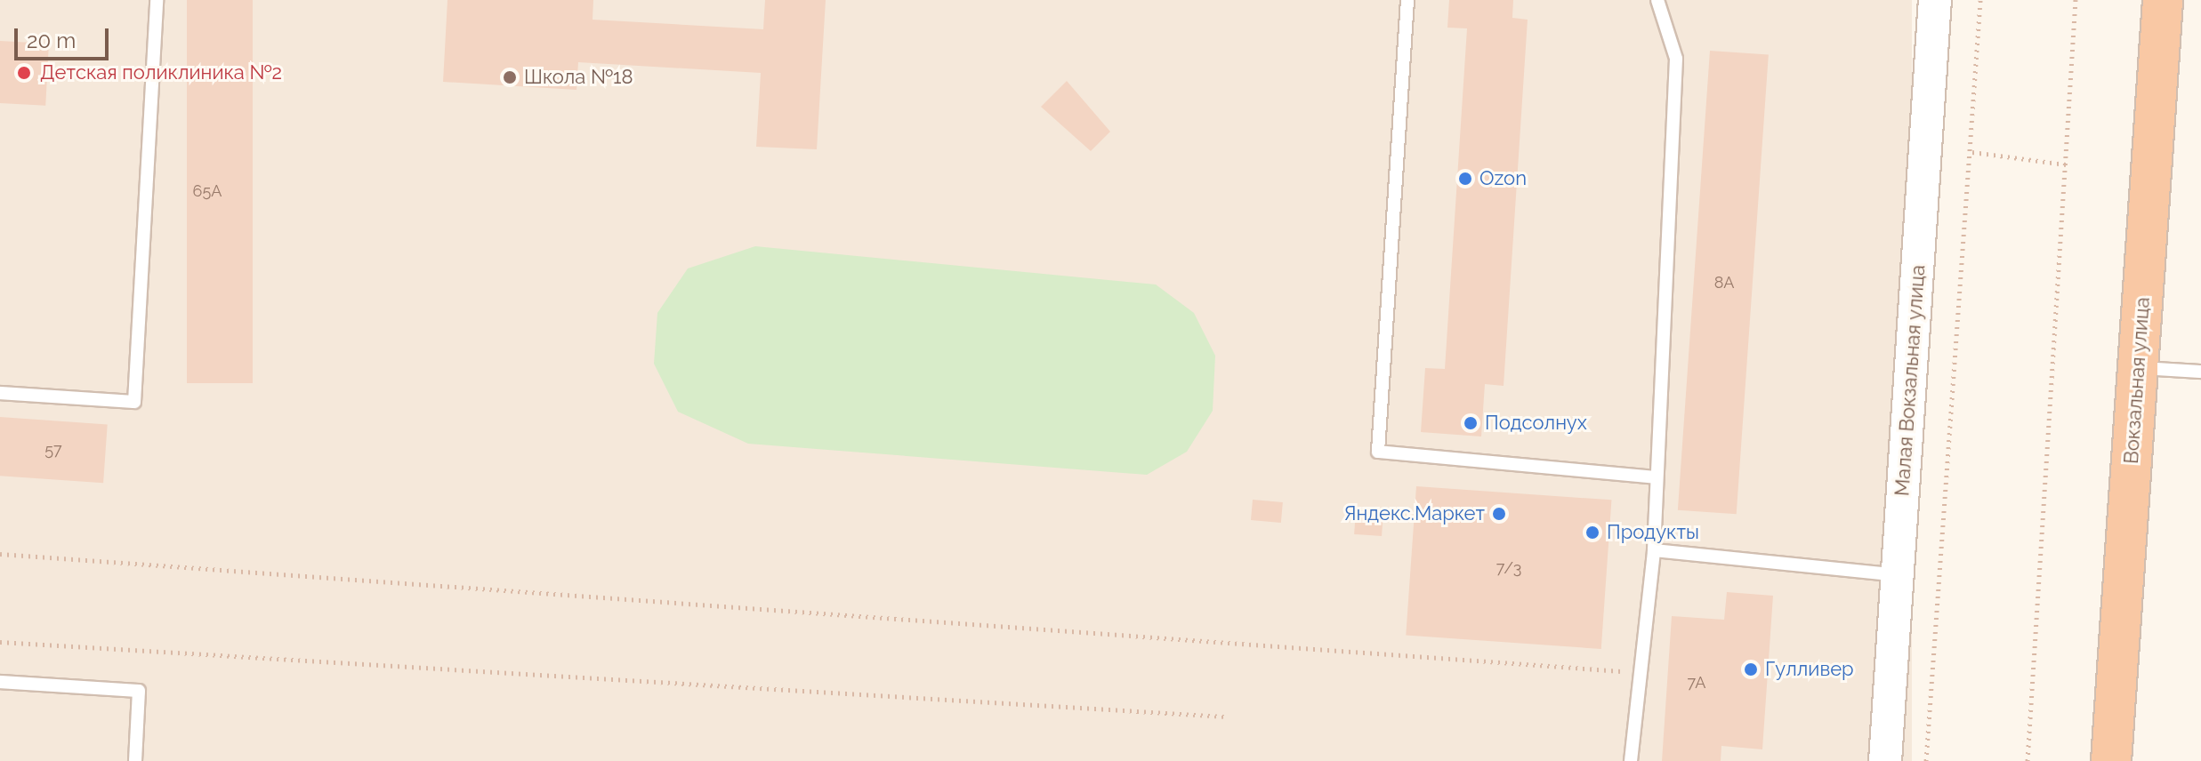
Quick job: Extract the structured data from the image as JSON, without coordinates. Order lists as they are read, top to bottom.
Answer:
{
  "streets": {
    "highway": ["Вокзальная улица"],
    "street": ["Малая Вокзальная улица"]
  },
  "places": [
    "Детская поликлиника №2",
    "Школа №18",
    "Ozon",
    "Подсолнух",
    "Яндекс.Маркет",
    "Продукты",
    "Гулливер"
  ],
  "house_numbers": [
    "65А",
    "8А",
    "57",
    "7/3",
    "7А"
  ],
  "scale_bar": "20 m"
}
